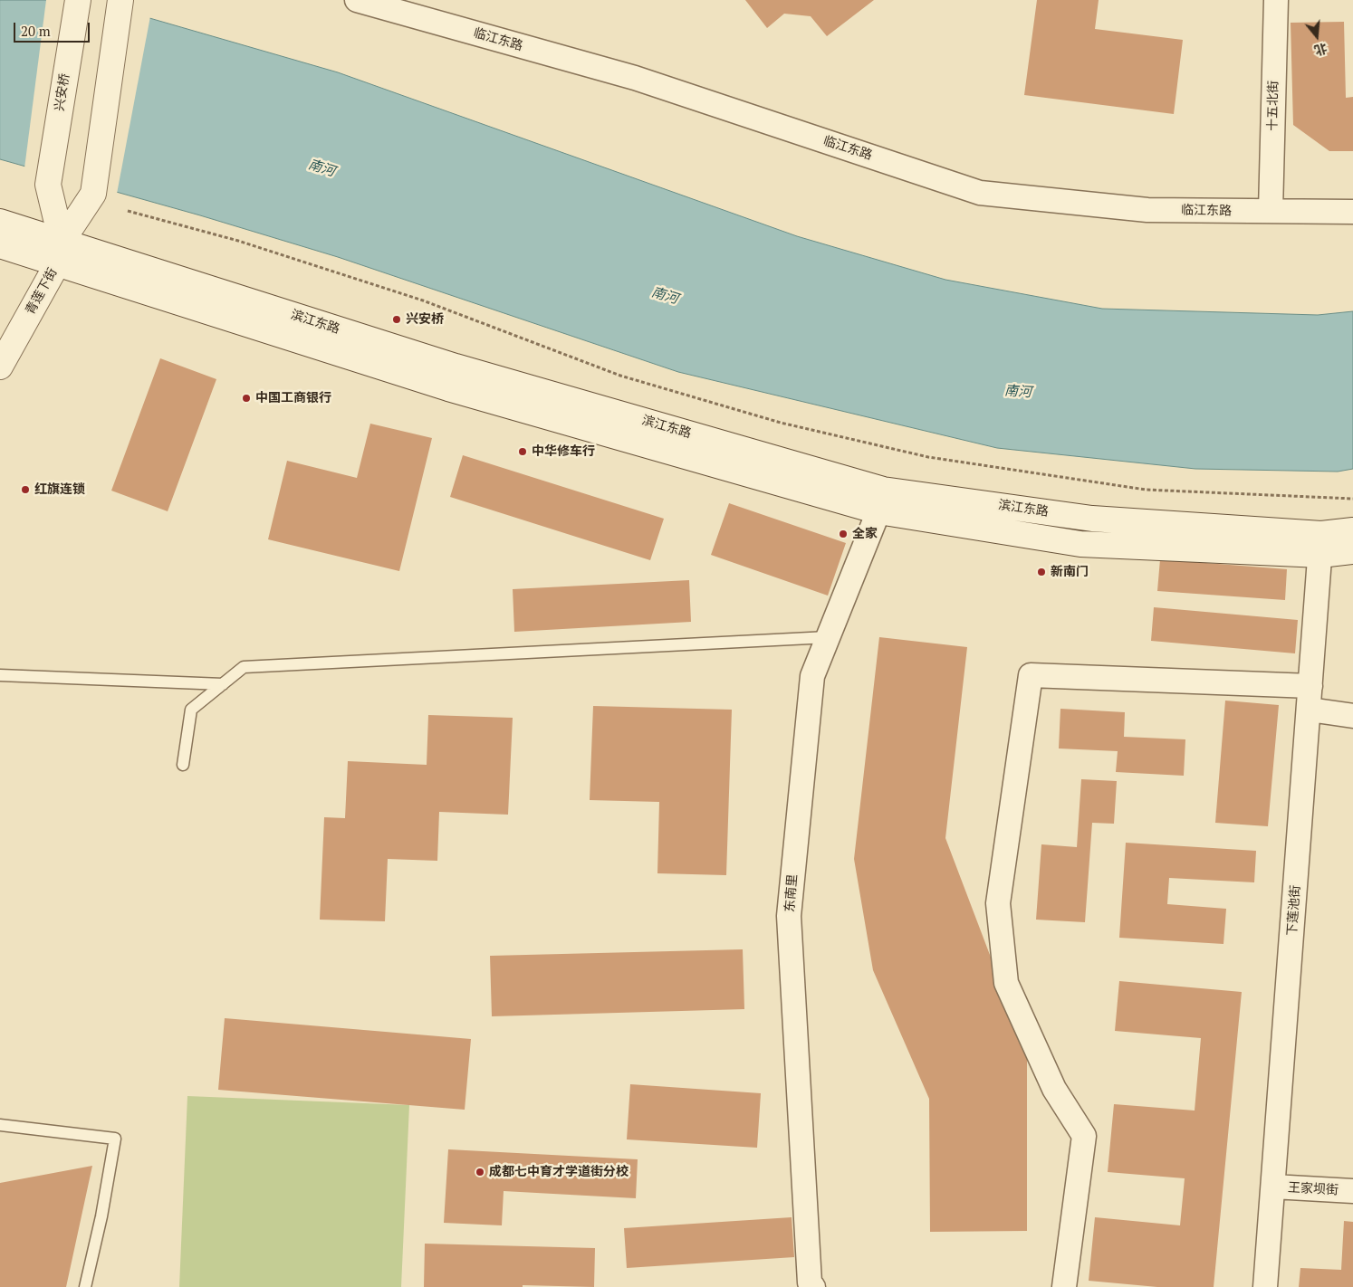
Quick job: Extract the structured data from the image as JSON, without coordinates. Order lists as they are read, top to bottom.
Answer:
{
  "streets": {
    "main road": ["兴安桥", "青莲下街", "滨江东路"],
    "street": [
      "临江东路",
      "十五北街",
      "东南里",
      "下莲池街",
      "王家坝街"
    ]
  },
  "crossings": [
    ["临江东路", "十五北街"],
    ["兴安桥", "青莲下街"],
    ["兴安桥", "滨江东路"],
    ["青莲下街", "滨江东路"],
    ["滨江东路", "东南里"],
    ["滨江东路", "下莲池街"],
    ["下莲池街", "王家坝街"]
  ],
  "water": ["南河"],
  "places": [
    "兴安桥",
    "中国工商银行",
    "中华修车行",
    "红旗连锁",
    "全家",
    "新南门",
    "成都七中育才学道街分校"
  ],
  "scale_bar": "20 m",
  "north": "bottom"
}
